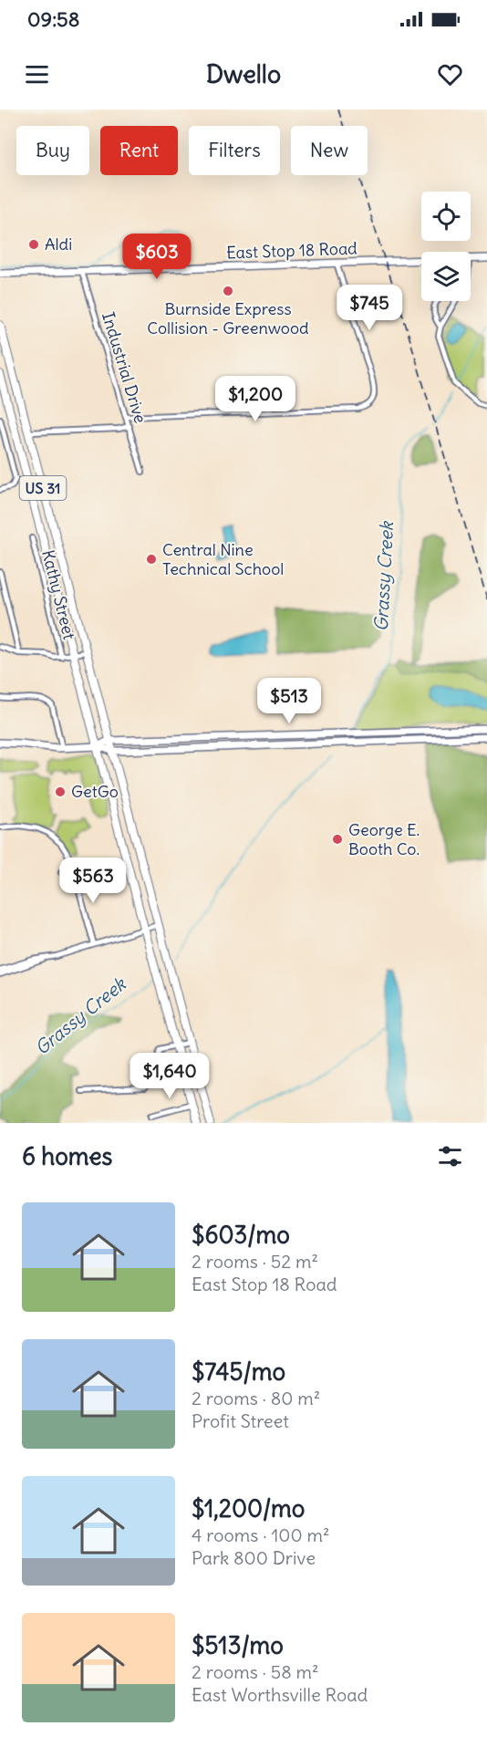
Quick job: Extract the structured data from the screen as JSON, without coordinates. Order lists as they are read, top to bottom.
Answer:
{
  "streets": {
    "main road": ["East Stop 18 Road", "US 31"],
    "street": ["Industrial Drive", "Kathy Street"]
  },
  "crossings": [
    ["East Stop 18 Road", "Industrial Drive"]
  ],
  "water": ["Grassy Creek"],
  "places": [
    "Aldi",
    "Burnside Express Collision - Greenwood",
    "Central Nine Technical School",
    "GetGo",
    "George E. Booth Co."
  ],
  "page": {
    "status": "09:58",
    "header": "Dwello",
    "chip": [
      "Buy",
      "Rent",
      "Filters",
      "New"
    ],
    "price": [
      "$603",
      "$745",
      "$1,200",
      "$513",
      "$563",
      "$1,640"
    ],
    "heading": "6 homes",
    "list": [
      {
        "name": "$603/mo",
        "note": "2 rooms · 52 m² · East Stop 18 Road"
      },
      {
        "name": "$745/mo",
        "note": "2 rooms · 80 m² · Profit Street"
      },
      {
        "name": "$1,200/mo",
        "note": "4 rooms · 100 m² · Park 800 Drive"
      },
      {
        "name": "$513/mo",
        "note": "2 rooms · 58 m² · East Worthsville Road"
      }
    ]
  }
}
